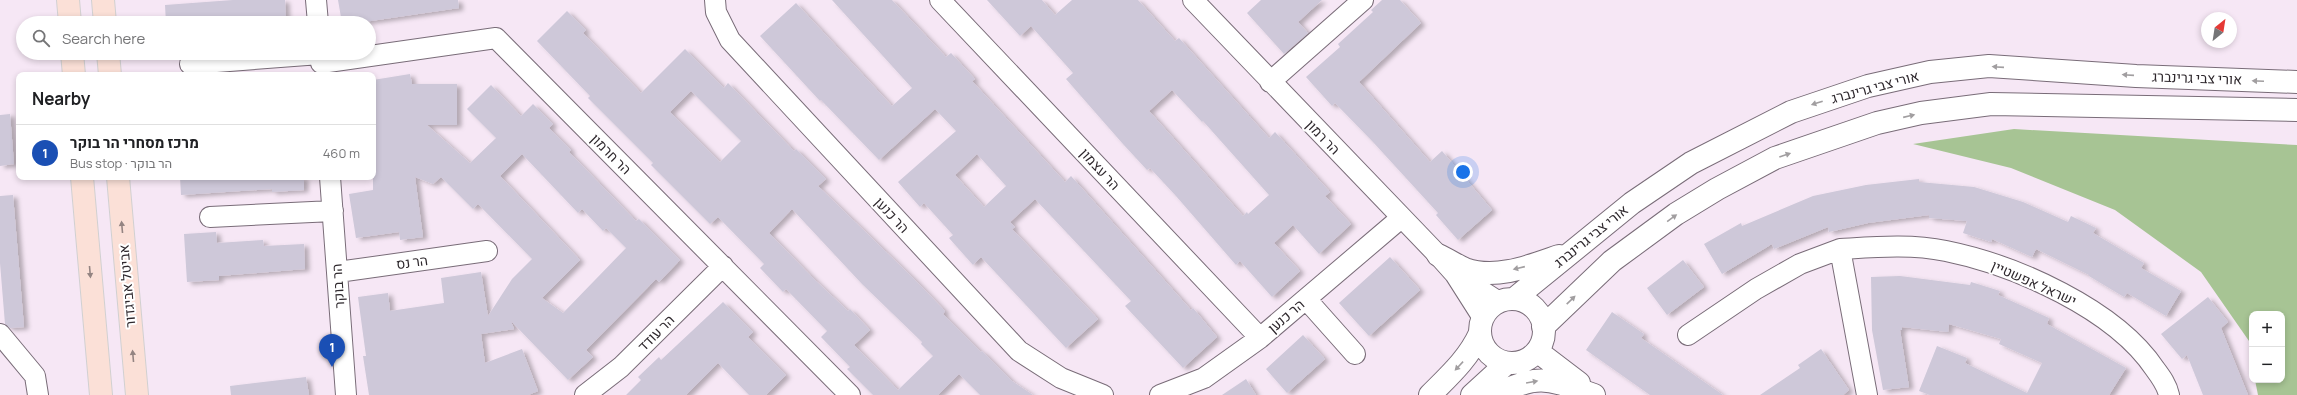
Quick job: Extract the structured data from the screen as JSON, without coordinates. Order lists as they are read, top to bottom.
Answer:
{
  "streets": {
    "main road": ["אורי צבי גרינברג", "אביטל אביגדור"],
    "street": [
      "הר רמון",
      "הר חרמון",
      "הר עצמון",
      "הר כנען",
      "הר נס",
      "ישראל אפשטיין",
      "הר בוקר",
      "הר עודד"
    ]
  },
  "crossings": [
    ["אורי צבי גרינברג", "הר רמון"],
    ["הר רמון", "הר כנען"],
    ["הר חרמון", "הר עודד"],
    ["הר עצמון", "הר כנען"],
    ["הר נס", "הר בוקר"]
  ],
  "north": "top right",
  "page": {
    "search": "Search here",
    "heading": "Nearby",
    "list": [
      {
        "mark": "1",
        "name": "מרכז מסחרי הר בוקר",
        "note": "Bus stop · הר בוקר",
        "value": "460 m"
      }
    ],
    "map_buttons": ["+", "−"],
    "pins": "1"
  }
}
